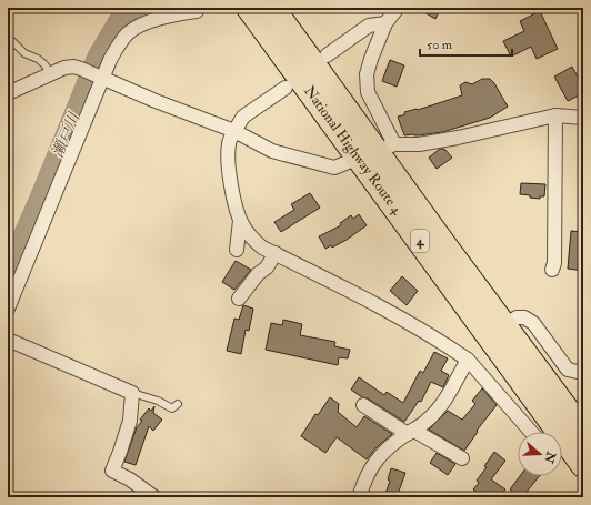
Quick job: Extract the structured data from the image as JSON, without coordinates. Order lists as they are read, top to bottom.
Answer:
{
  "streets": {
    "highway": ["National Highway Route 4", "4"]
  },
  "water": ["瀬戸川"],
  "scale_bar": "50 m",
  "north": "right"
}
